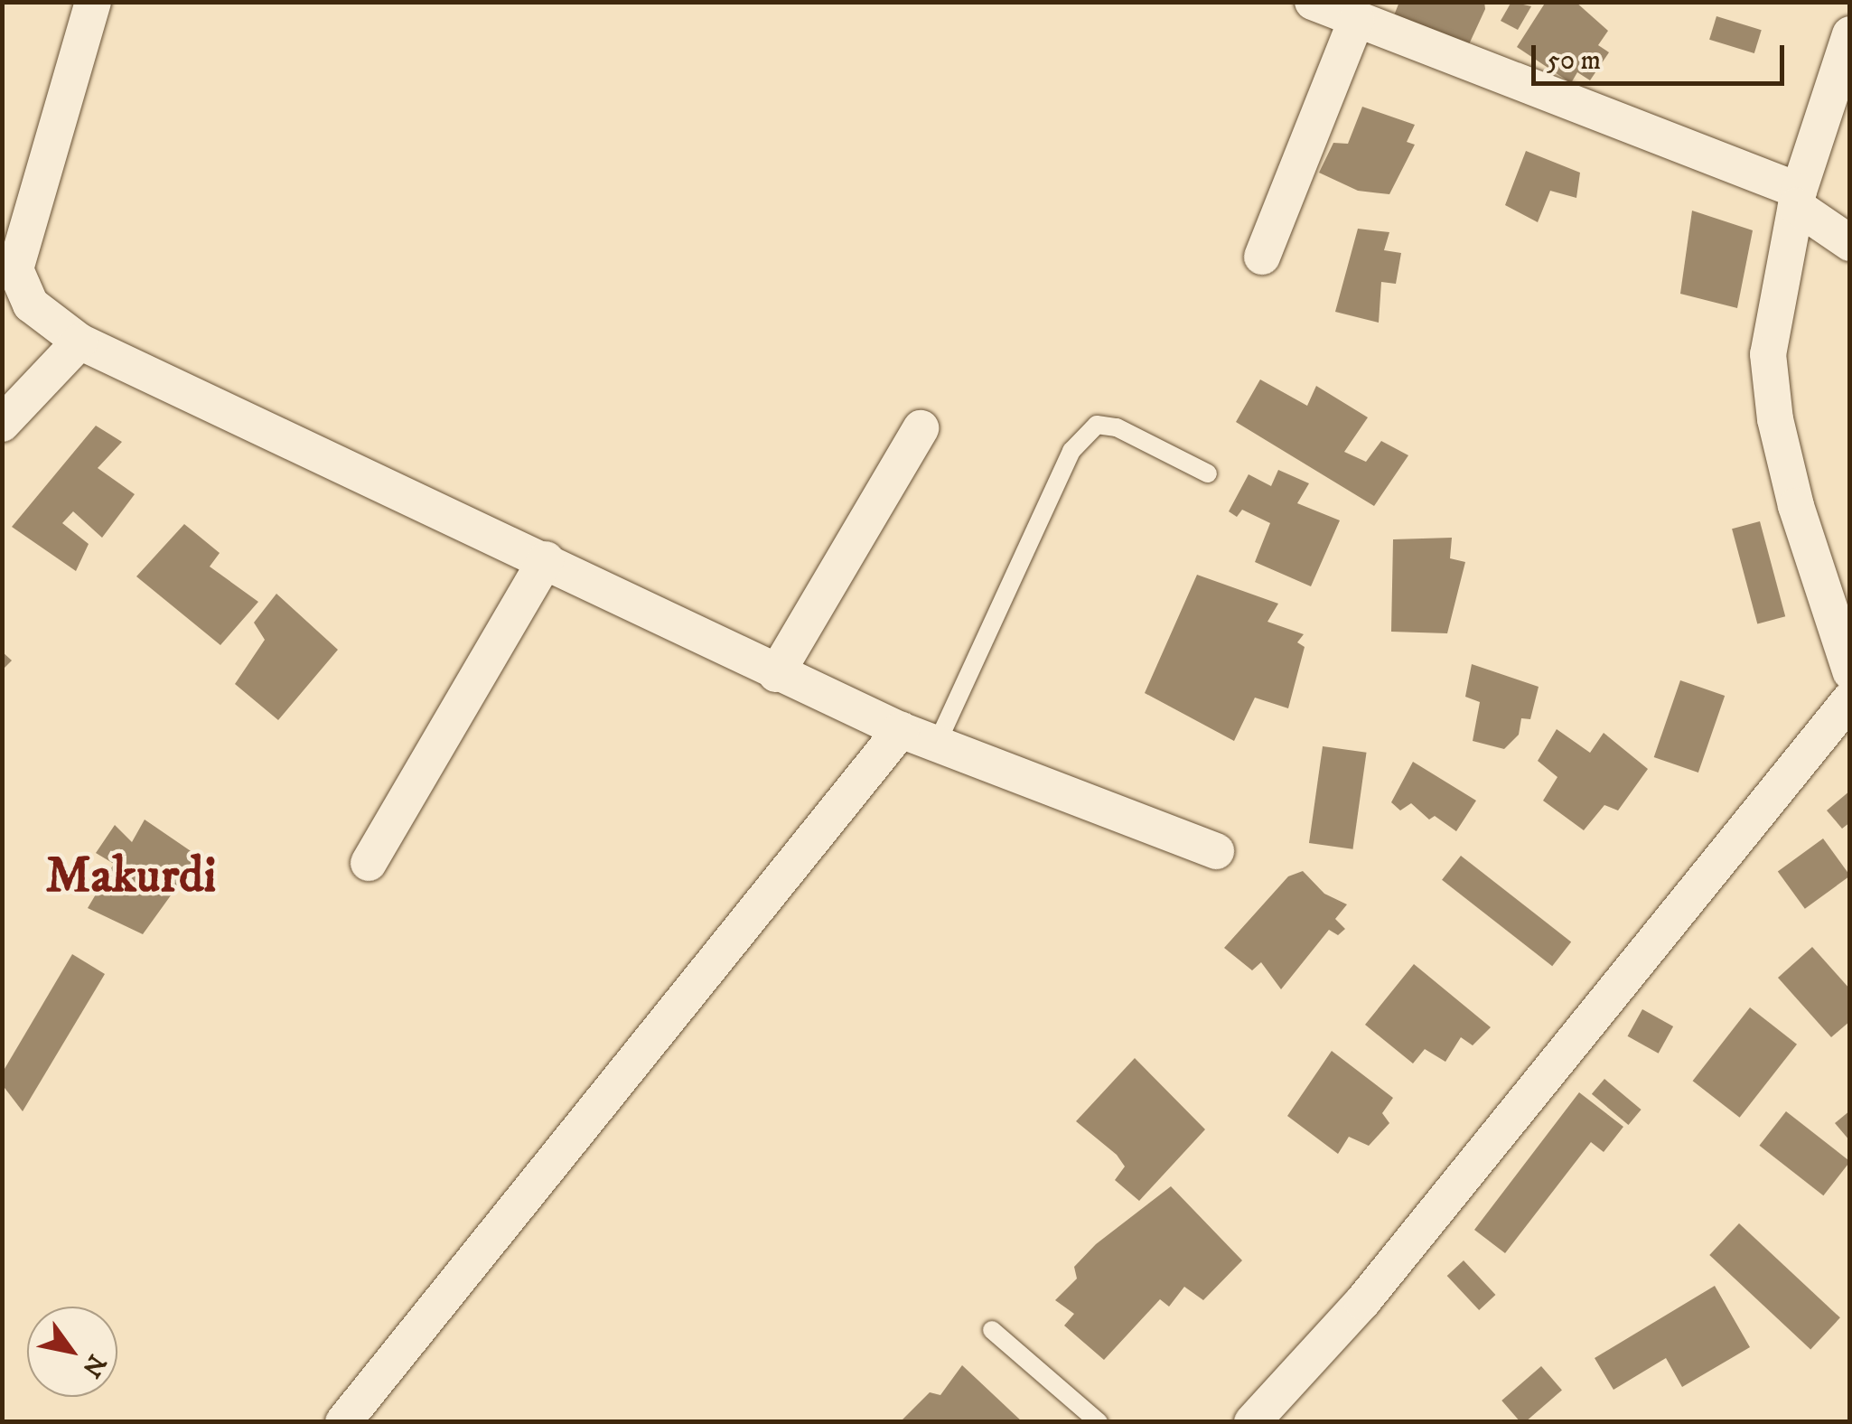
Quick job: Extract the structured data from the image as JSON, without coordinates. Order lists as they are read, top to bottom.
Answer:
{
  "districts": ["Makurdi"],
  "scale_bar": "50 m",
  "north": "bottom right"
}
